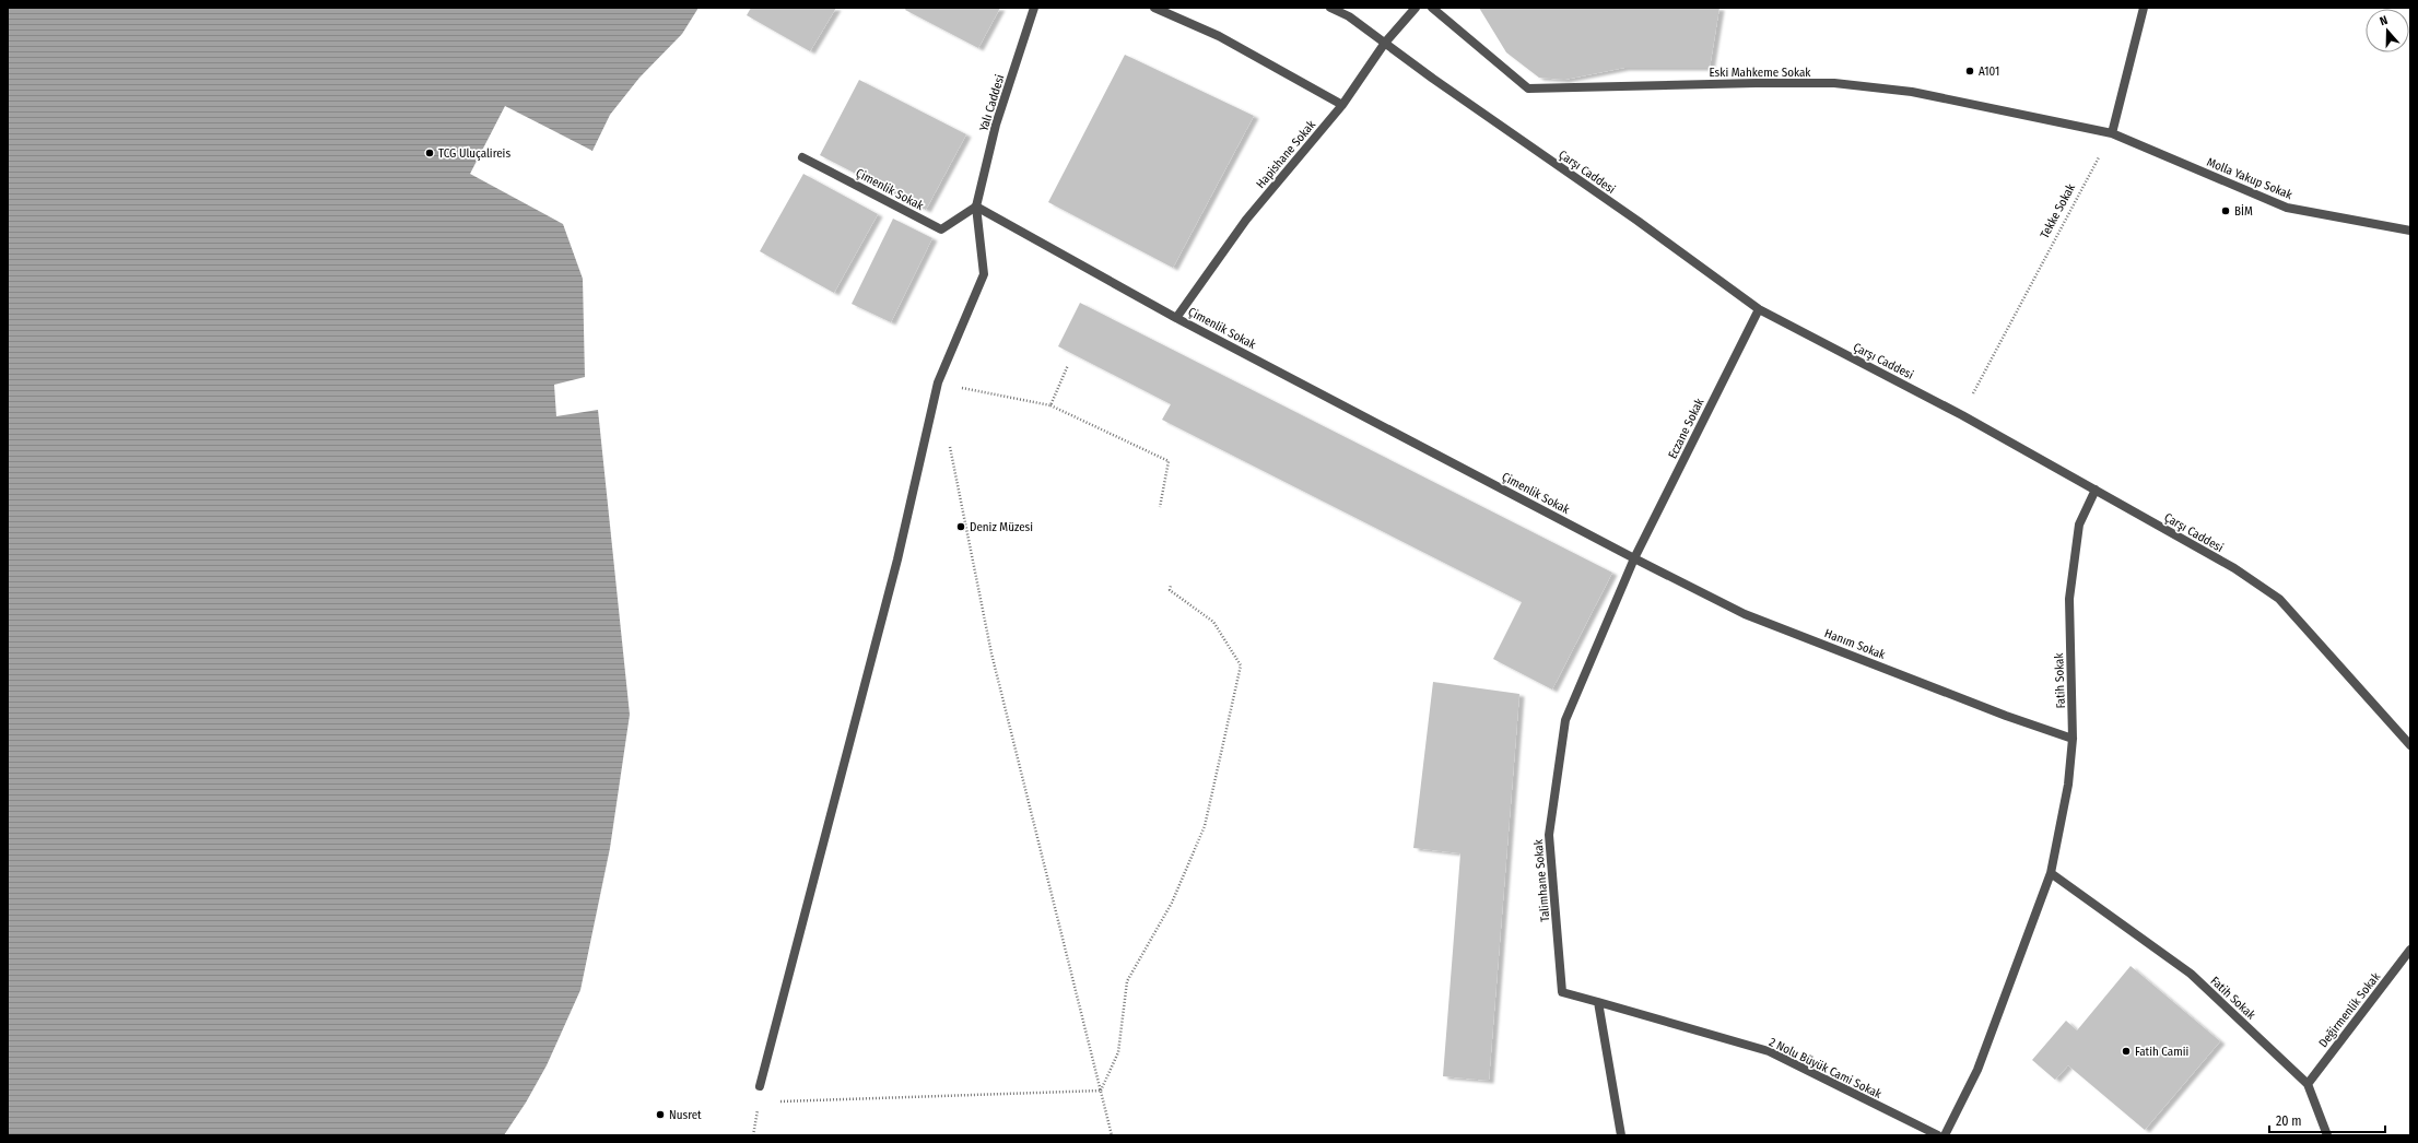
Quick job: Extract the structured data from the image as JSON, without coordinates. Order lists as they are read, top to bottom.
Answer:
{
  "streets": {
    "street": [
      "Eski Mahkeme Sokak",
      "Yalı Caddesi",
      "Hapishane Sokak",
      "Çarşı Caddesi",
      "Molla Yakup Sokak",
      "Çimenlik Sokak",
      "Eczane Sokak",
      "Hanım Sokak",
      "Fatih Sokak",
      "Talimhane Sokak",
      "Değirmenlik Sokak",
      "2 Nolu Büyük Cami Sokak"
    ],
    "path": ["Tekke Sokak"]
  },
  "crossings": [
    ["Eski Mahkeme Sokak", "Molla Yakup Sokak"],
    ["Eski Mahkeme Sokak", "Tekke Sokak"],
    ["Yalı Caddesi", "Çimenlik Sokak"],
    ["Hapishane Sokak", "Çarşı Caddesi"],
    ["Hapishane Sokak", "Çimenlik Sokak"],
    ["Çarşı Caddesi", "Tekke Sokak"],
    ["Çarşı Caddesi", "Eczane Sokak"],
    ["Çarşı Caddesi", "Fatih Sokak"],
    ["Molla Yakup Sokak", "Tekke Sokak"],
    ["Çimenlik Sokak", "Eczane Sokak"],
    ["Çimenlik Sokak", "Hanım Sokak"],
    ["Çimenlik Sokak", "Talimhane Sokak"],
    ["Eczane Sokak", "Hanım Sokak"],
    ["Eczane Sokak", "Talimhane Sokak"],
    ["Hanım Sokak", "Fatih Sokak"],
    ["Hanım Sokak", "Talimhane Sokak"],
    ["Fatih Sokak", "Değirmenlik Sokak"],
    ["Talimhane Sokak", "2 Nolu Büyük Cami Sokak"]
  ],
  "places": [
    "A101",
    "TCG Uluçalireis",
    "BİM",
    "Deniz Müzesi",
    "Fatih Camii",
    "Nusret"
  ],
  "scale_bar": "20 m",
  "north": "top"
}
